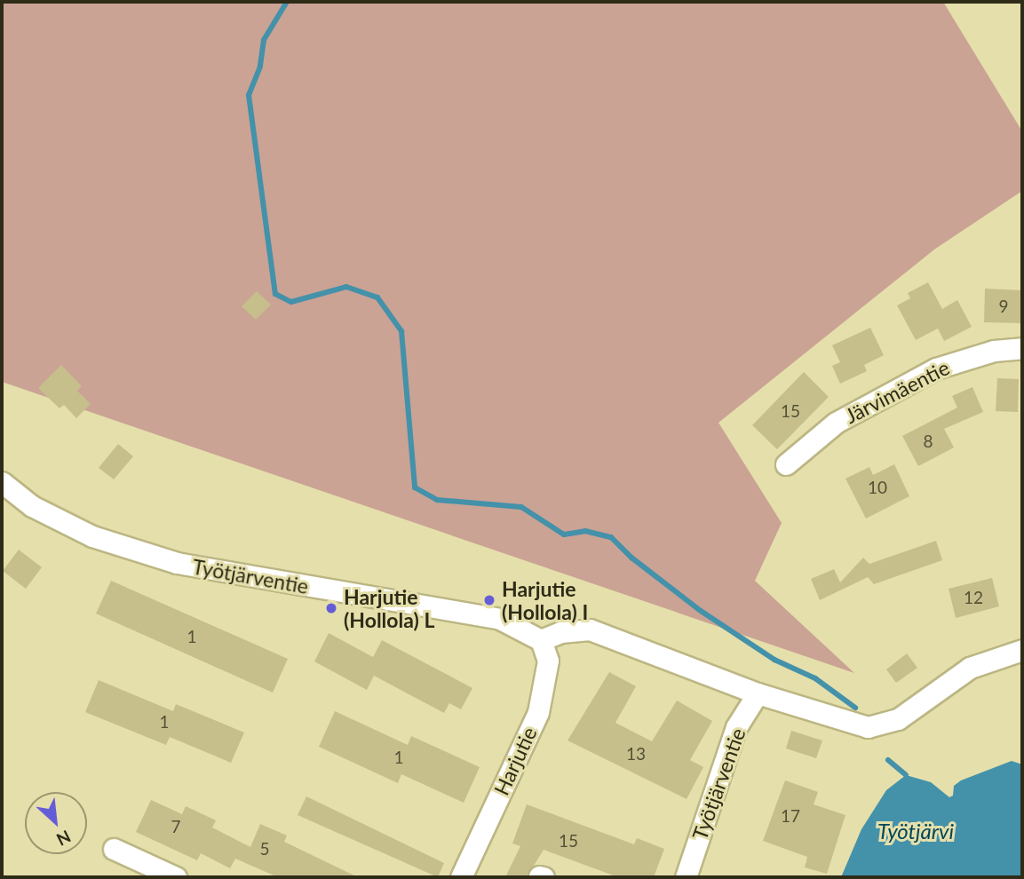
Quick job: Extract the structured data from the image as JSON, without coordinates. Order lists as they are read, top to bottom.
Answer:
{
  "streets": {
    "street": ["Järvimäentie", "Työtjärventie", "Harjutie"]
  },
  "crossings": [
    ["Työtjärventie", "Harjutie"]
  ],
  "water": ["Työtjärvi"],
  "places": ["Harjutie (Hollola) I", "Harjutie (Hollola) L"],
  "house_numbers": [
    "9",
    "15",
    "8",
    "10",
    "12",
    "1",
    "1",
    "13",
    "1",
    "17",
    "7",
    "15",
    "5"
  ],
  "north": "bottom right"
}
